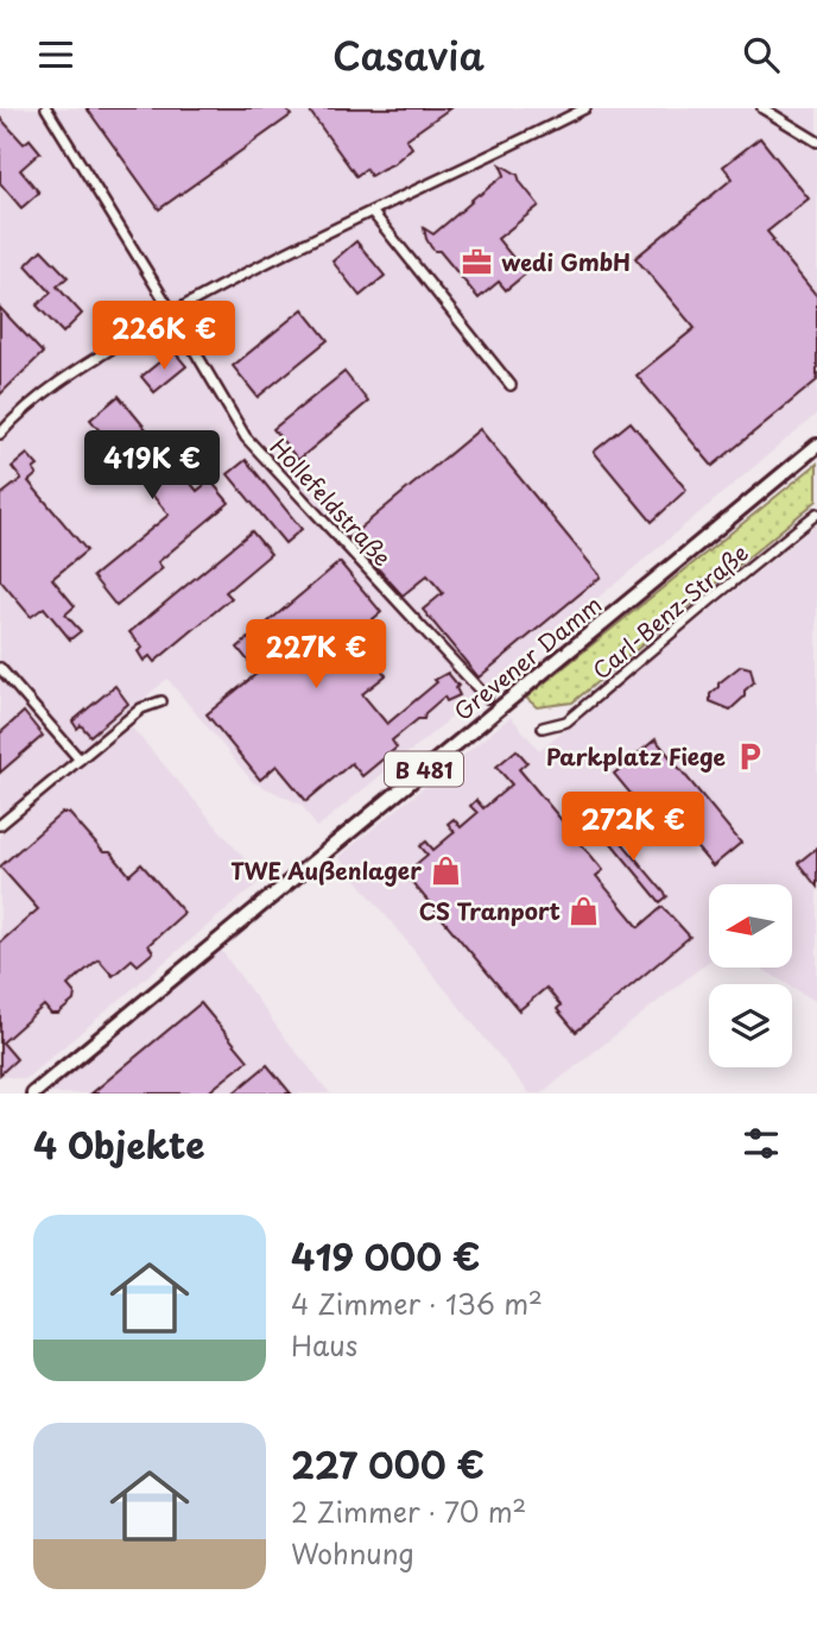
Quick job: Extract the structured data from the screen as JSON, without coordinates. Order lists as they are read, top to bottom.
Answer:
{
  "streets": {
    "main road": ["Grevener Damm", "B 481"],
    "street": ["Hollefeldstraße", "Carl-Benz-Straße"]
  },
  "places": {
    "office": ["wedi GmbH"],
    "parking": ["Parkplatz Fiege"],
    "shop": ["TWE Außenlager", "CS Tranport"]
  },
  "north": "left",
  "page": {
    "header": "Casavia",
    "price": [
      "226K €",
      "419K €",
      "227K €",
      "272K €"
    ],
    "heading": "4 Objekte",
    "list": [
      {
        "name": "419 000 €",
        "note": "4 Zimmer · 136 m² · Haus"
      },
      {
        "name": "227 000 €",
        "note": "2 Zimmer · 70 m² · Wohnung"
      }
    ]
  }
}
